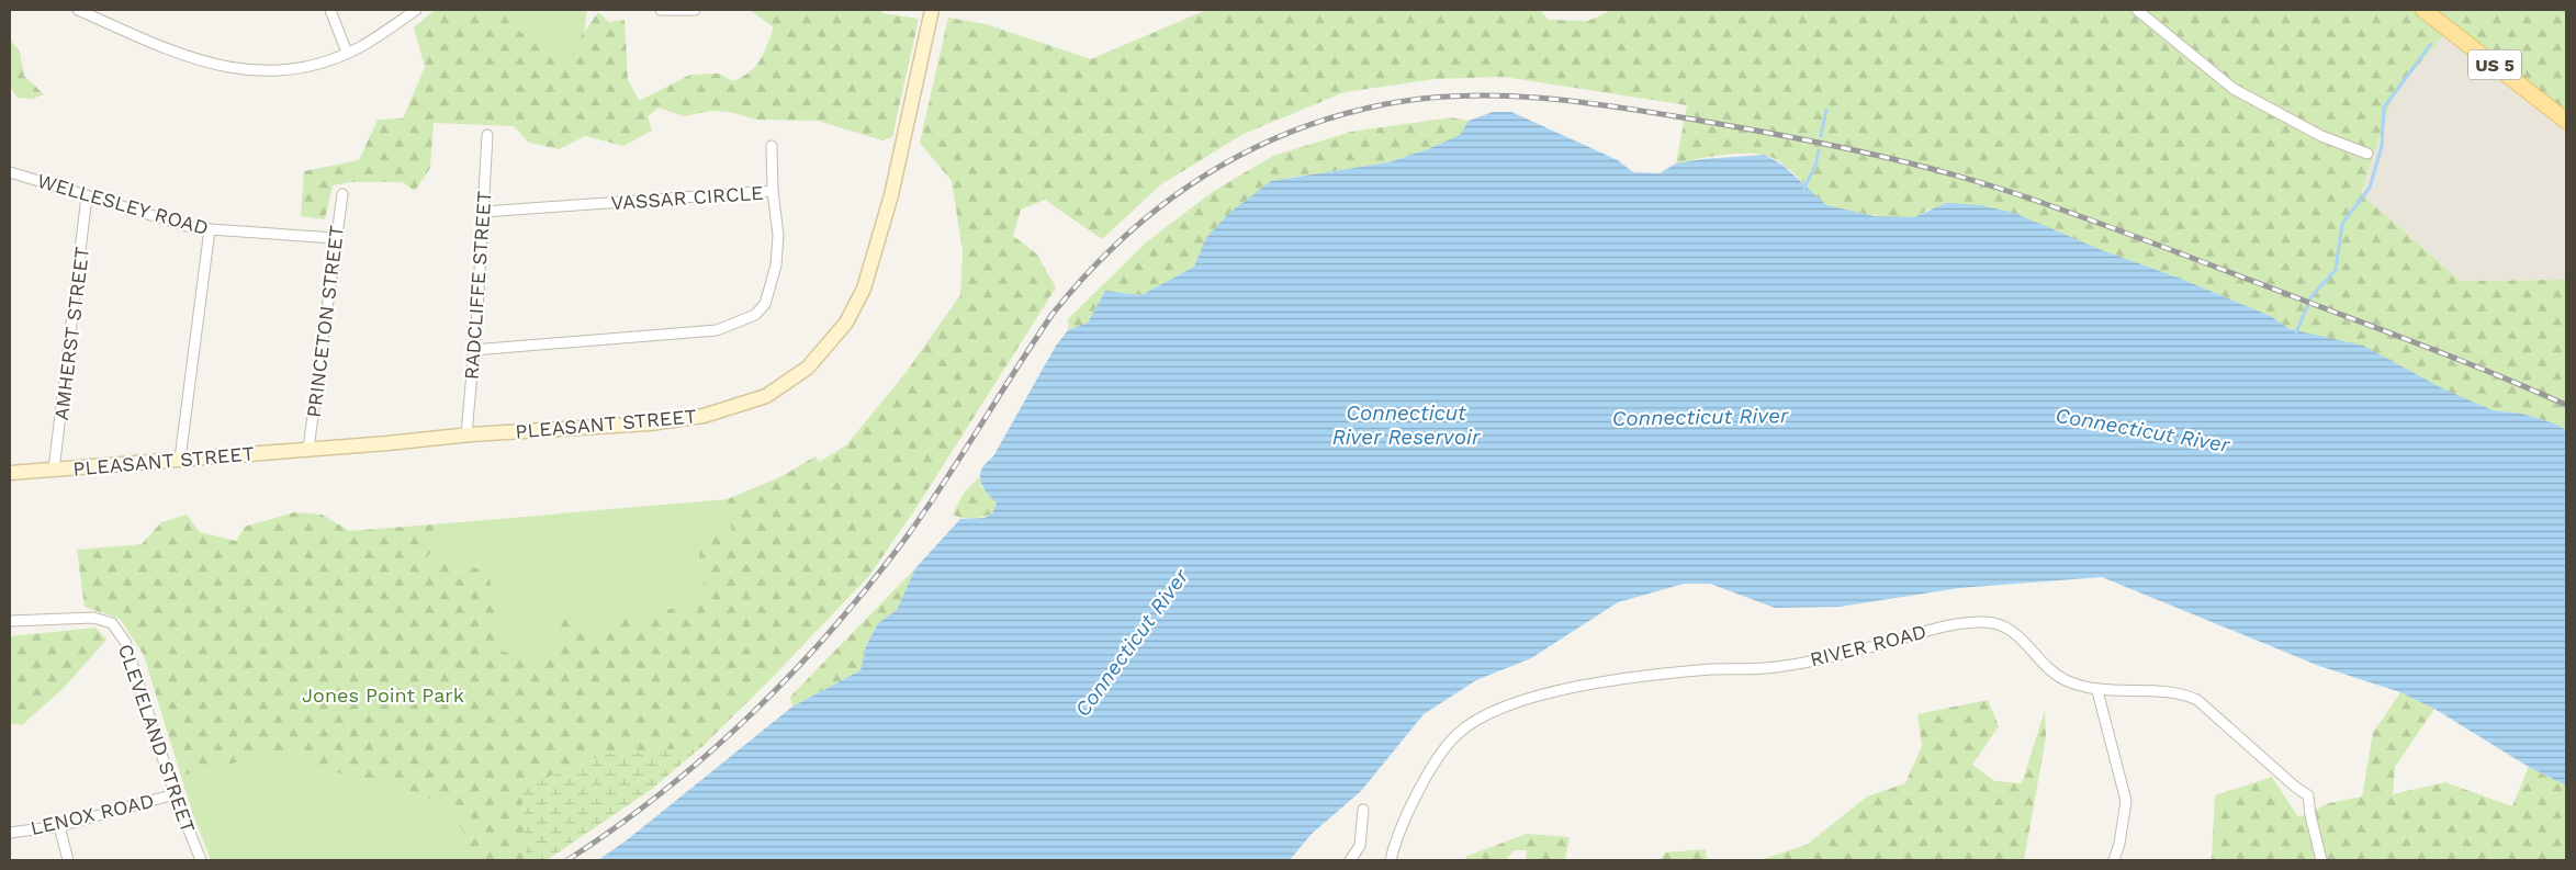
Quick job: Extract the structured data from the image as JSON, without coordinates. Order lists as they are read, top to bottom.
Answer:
{
  "streets": {
    "main road": ["US 5"],
    "street": [
      "VASSAR CIRCLE",
      "WELLESLEY ROAD",
      "RADCLIFFE STREET",
      "PRINCETON STREET",
      "AMHERST STREET",
      "PLEASANT STREET",
      "RIVER ROAD",
      "CLEVELAND STREET",
      "LENOX ROAD"
    ]
  },
  "crossings": [
    ["VASSAR CIRCLE", "RADCLIFFE STREET"],
    ["WELLESLEY ROAD", "PRINCETON STREET"],
    ["WELLESLEY ROAD", "AMHERST STREET"],
    ["RADCLIFFE STREET", "PLEASANT STREET"],
    ["PRINCETON STREET", "PLEASANT STREET"],
    ["AMHERST STREET", "PLEASANT STREET"],
    ["CLEVELAND STREET", "LENOX ROAD"]
  ],
  "water": ["Connecticut River Reservoir", "Connecticut River"],
  "parks": ["Jones Point Park"]
}
